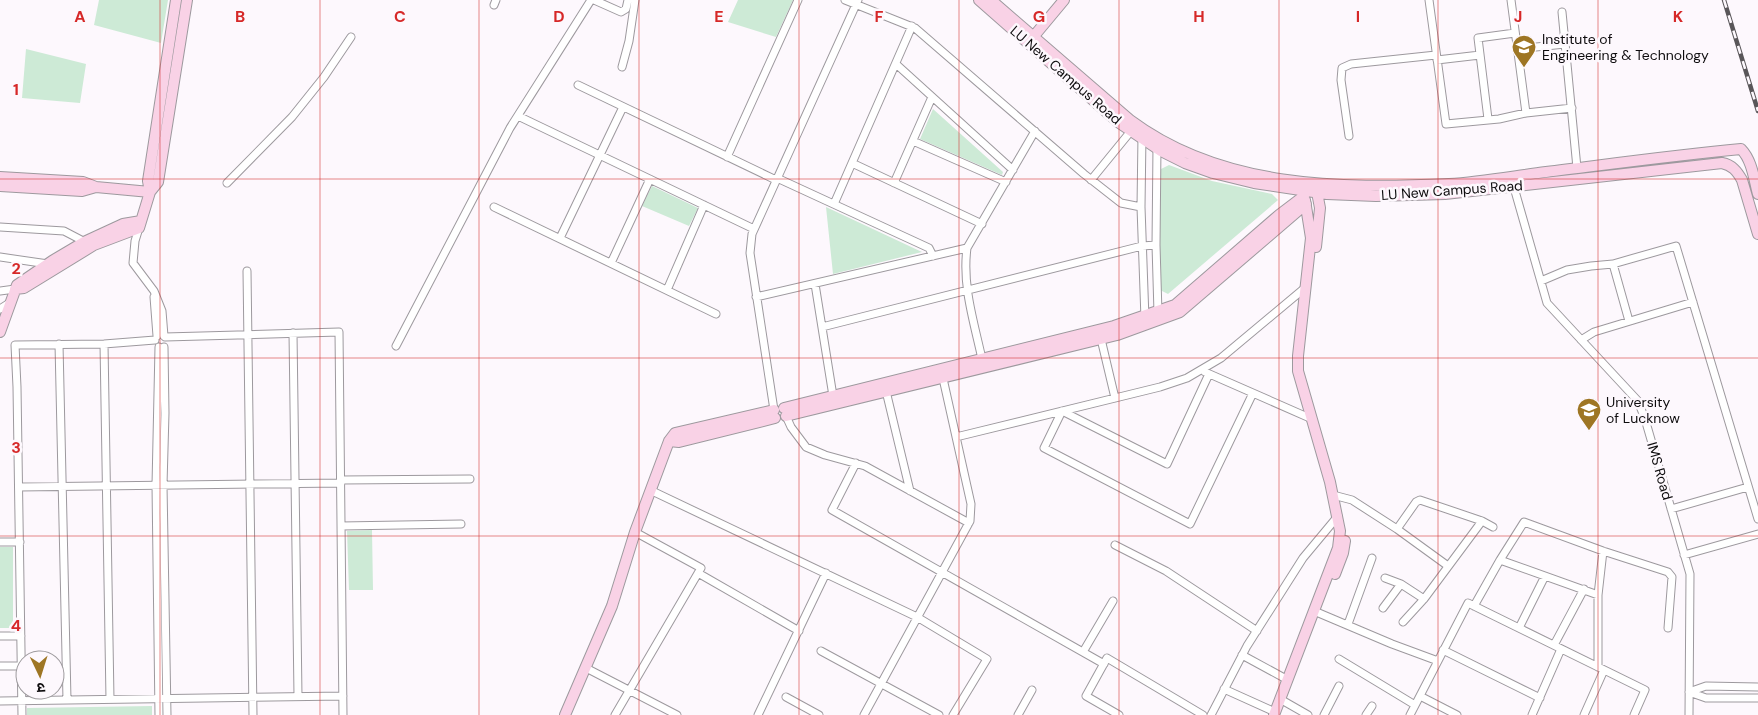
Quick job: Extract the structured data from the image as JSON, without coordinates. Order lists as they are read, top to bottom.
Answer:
{
  "streets": {
    "street": ["LU New Campus Road", "IMS Road"]
  },
  "crossings": [
    ["LU New Campus Road", "IMS Road"]
  ],
  "places": {
    "school or university": ["Institute of Engineering & Technology", "University of Lucknow"]
  },
  "north": "bottom",
  "grid": {
    "columns": [
      "A",
      "B",
      "C",
      "D",
      "E",
      "F",
      "G",
      "H",
      "I",
      "J",
      "K"
    ],
    "rows": [
      "1",
      "2",
      "3",
      "4"
    ]
  }
}
